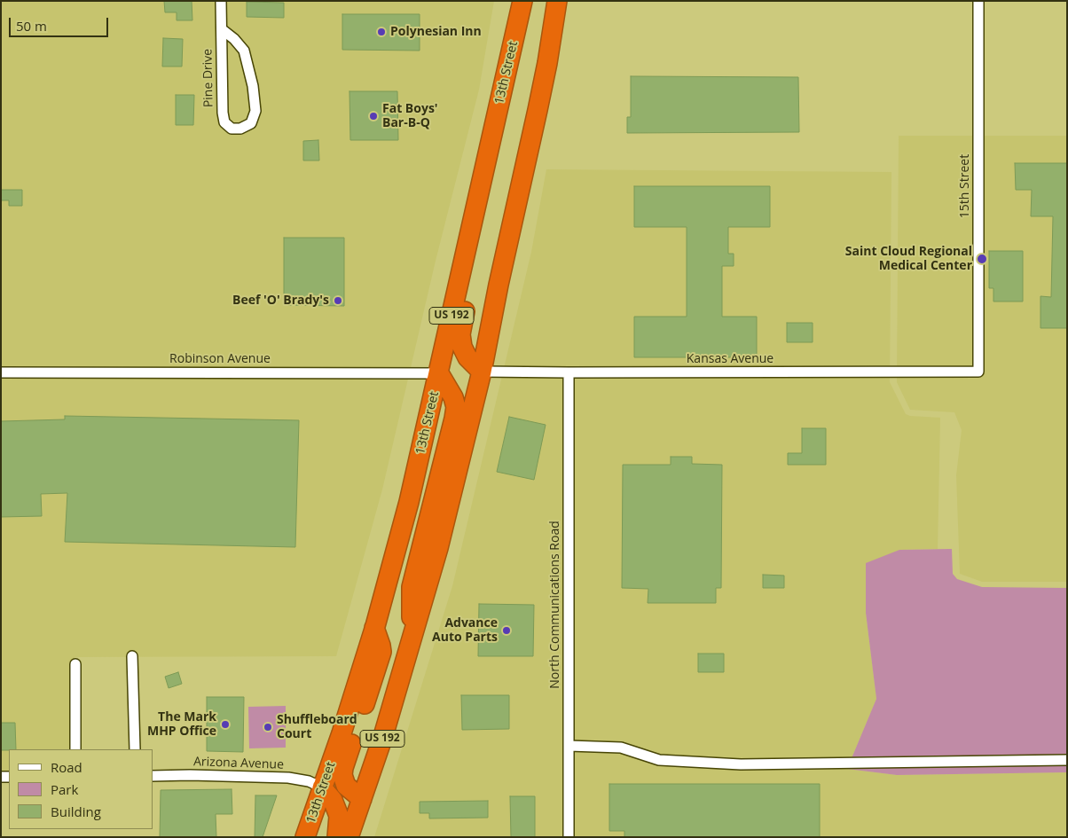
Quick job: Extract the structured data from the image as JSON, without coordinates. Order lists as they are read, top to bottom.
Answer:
{
  "streets": {
    "highway": ["13th Street", "US 192"],
    "street": [
      "Pine Drive",
      "15th Street",
      "Robinson Avenue",
      "Kansas Avenue",
      "North Communications Road",
      "Arizona Avenue"
    ]
  },
  "crossings": [
    ["13th Street", "Robinson Avenue"],
    ["13th Street", "Arizona Avenue"],
    ["15th Street", "Kansas Avenue"],
    ["US 192", "Kansas Avenue"],
    ["Kansas Avenue", "North Communications Road"]
  ],
  "places": [
    "Polynesian Inn",
    "Fat Boys' Bar-B-Q",
    "Saint Cloud Regional Medical Center",
    "Beef 'O' Brady's",
    "Advance Auto Parts",
    "The Mark MHP Office",
    "Shuffleboard Court"
  ],
  "legend": ["Road", "Park", "Building"],
  "scale_bar": "50 m"
}
